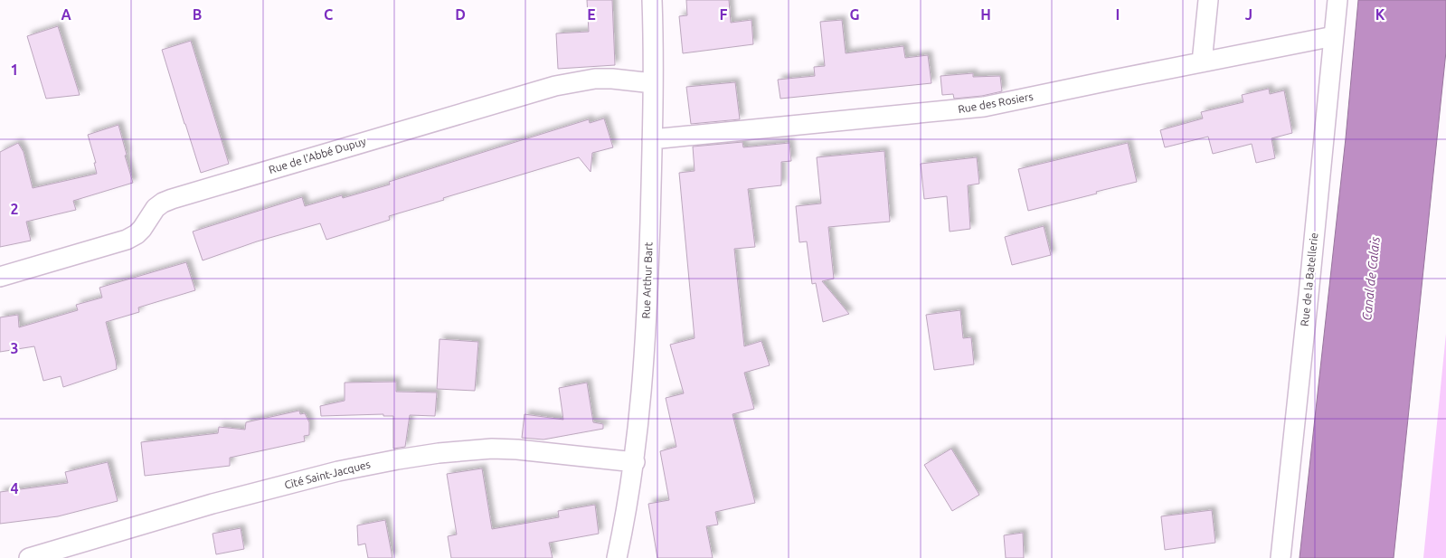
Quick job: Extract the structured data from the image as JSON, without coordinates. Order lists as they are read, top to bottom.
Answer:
{
  "streets": {
    "street": [
      "Rue des Rosiers",
      "Rue de l'Abbé Dupuy",
      "Rue de la Batellerie",
      "Rue Arthur Bart",
      "Cité Saint-Jacques"
    ]
  },
  "crossings": [
    ["Rue des Rosiers", "Rue de la Batellerie"],
    ["Rue des Rosiers", "Rue Arthur Bart"],
    ["Rue de l'Abbé Dupuy", "Rue Arthur Bart"],
    ["Rue Arthur Bart", "Cité Saint-Jacques"]
  ],
  "water": ["Canal de Calais"],
  "grid": {
    "columns": [
      "A",
      "B",
      "C",
      "D",
      "E",
      "F",
      "G",
      "H",
      "I",
      "J",
      "K"
    ],
    "rows": [
      "1",
      "2",
      "3",
      "4"
    ]
  }
}
